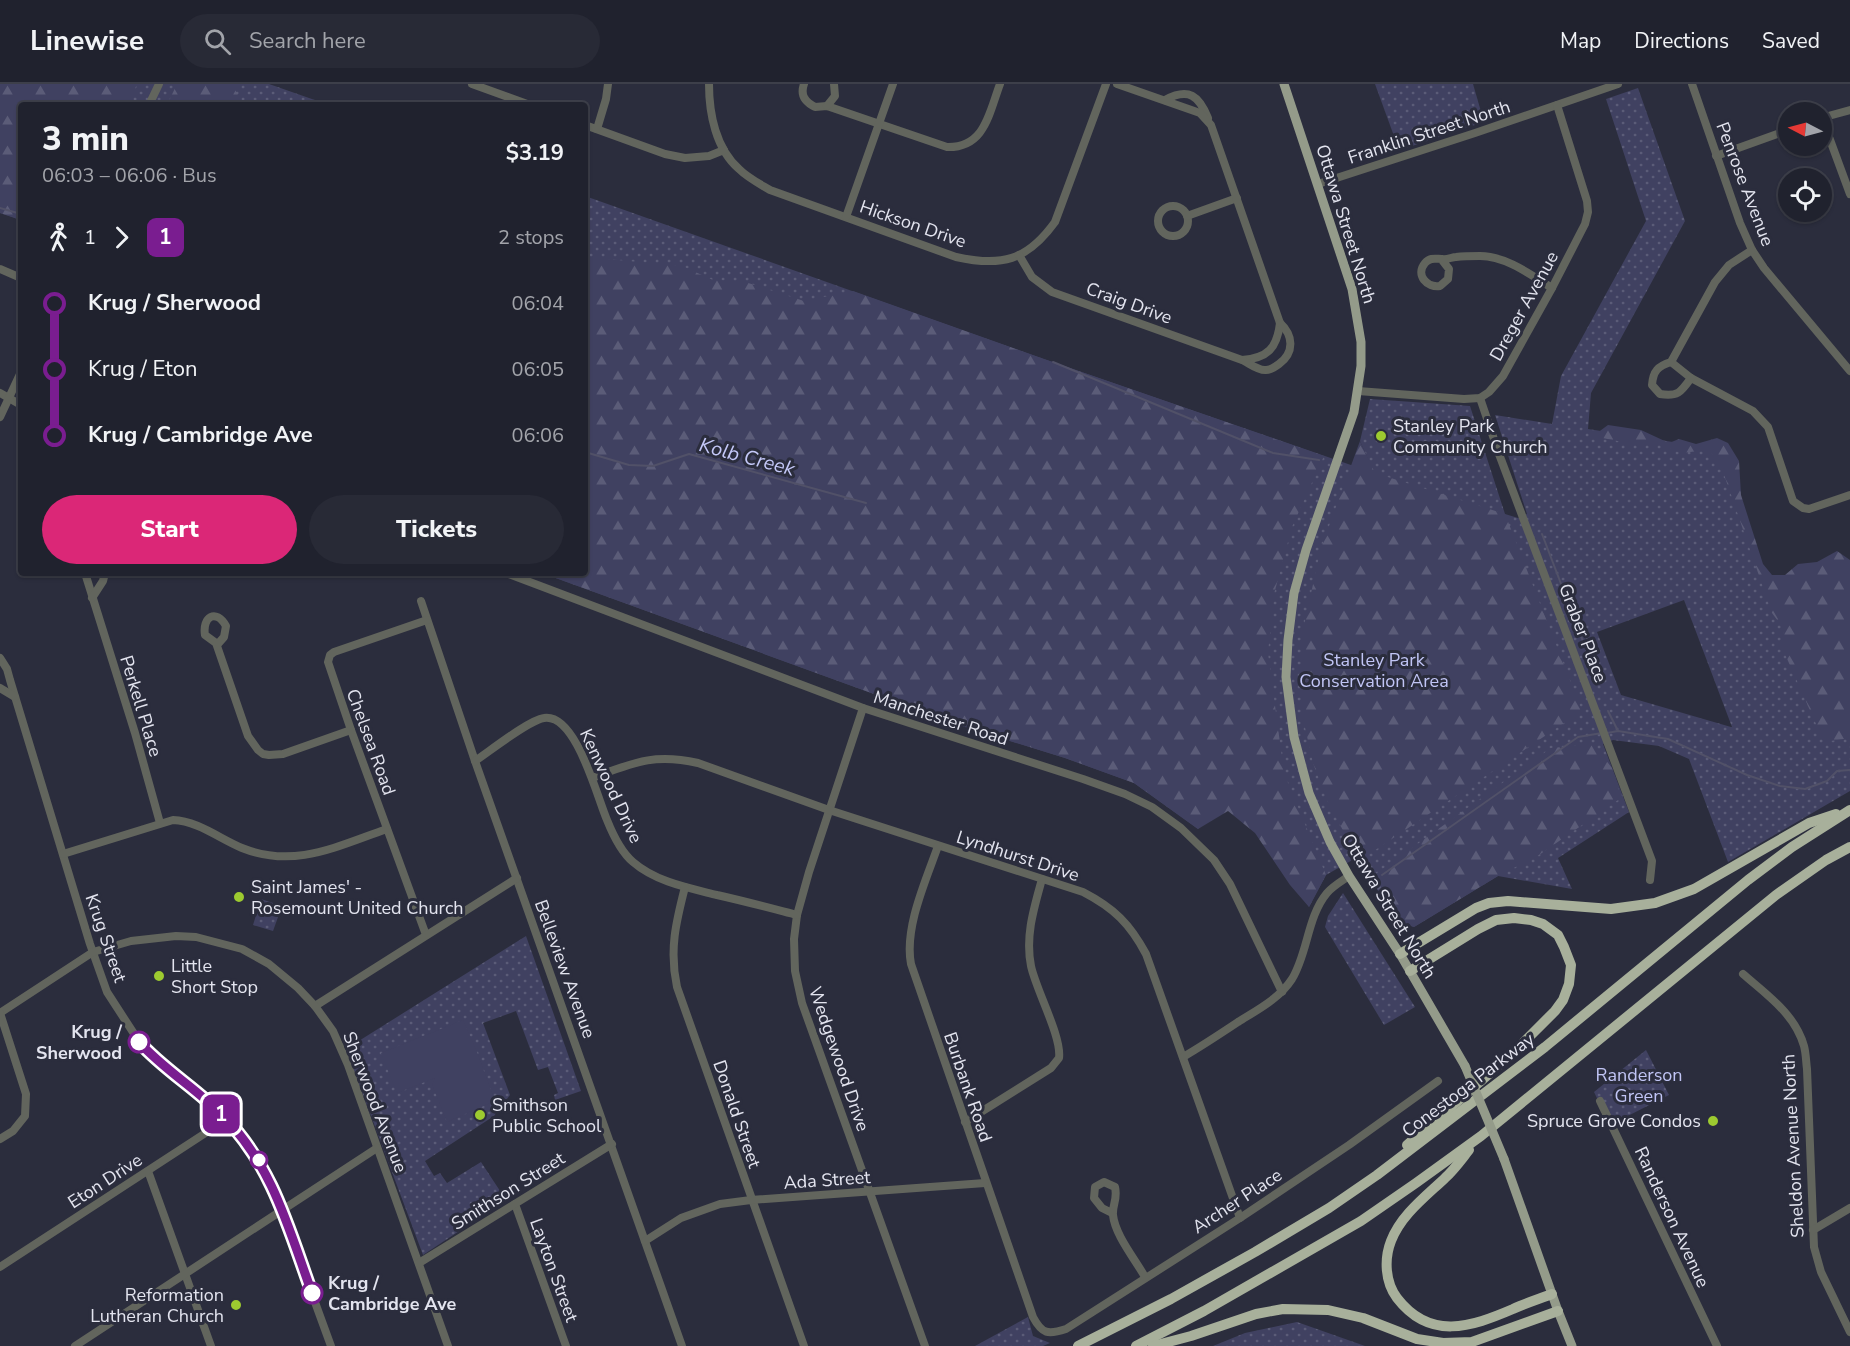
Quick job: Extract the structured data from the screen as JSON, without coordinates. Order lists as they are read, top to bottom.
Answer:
{
  "streets": {
    "highway": ["Conestoga Parkway"],
    "main road": ["Ottawa Street North"],
    "street": [
      "Franklin Street North",
      "Penrose Avenue",
      "Hickson Drive",
      "Craig Drive",
      "Dreger Avenue",
      "Graber Place",
      "Perkell Place",
      "Manchester Road",
      "Chelsea Road",
      "Kenwood Drive",
      "Lyndhurst Drive",
      "Krug Street",
      "Belleview Avenue",
      "Wedgewood Drive",
      "Burbank Road",
      "Sherwood Avenue",
      "Donald Street",
      "Sheldon Avenue North",
      "Ada Street",
      "Eton Drive",
      "Smithson Street",
      "Archer Place",
      "Randerson Avenue",
      "Layton Street"
    ]
  },
  "crossings": [
    ["Franklin Street North", "Ottawa Street North"],
    ["Franklin Street North", "Dreger Avenue"],
    ["Hickson Drive", "Craig Drive"],
    ["Dreger Avenue", "Graber Place"],
    ["Manchester Road", "Wedgewood Drive"],
    ["Chelsea Road", "Belleview Avenue"],
    ["Kenwood Drive", "Lyndhurst Drive"],
    ["Kenwood Drive", "Belleview Avenue"],
    ["Kenwood Drive", "Wedgewood Drive"],
    ["Kenwood Drive", "Donald Street"],
    ["Lyndhurst Drive", "Wedgewood Drive"],
    ["Lyndhurst Drive", "Burbank Road"],
    ["Lyndhurst Drive", "Archer Place"],
    ["Krug Street", "Sherwood Avenue"],
    ["Krug Street", "Eton Drive"],
    ["Belleview Avenue", "Ada Street"],
    ["Belleview Avenue", "Smithson Street"],
    ["Wedgewood Drive", "Ada Street"],
    ["Burbank Road", "Ada Street"],
    ["Burbank Road", "Archer Place"],
    ["Sherwood Avenue", "Smithson Street"],
    ["Donald Street", "Ada Street"],
    ["Smithson Street", "Layton Street"]
  ],
  "water": ["Kolb Creek"],
  "parks": ["Stanley Park Conservation Area", "Randerson Green"],
  "places": [
    "Stanley Park Community Church",
    "Saint James' - Rosemount United Church",
    "Little Short Stop",
    "Krug / Sherwood",
    "Smithson Public School",
    "Spruce Grove Condos",
    "Krug / Cambridge Ave",
    "Reformation Lutheran Church"
  ],
  "lines": ["bus line 1"],
  "north": "left",
  "page": {
    "header": "Linewise",
    "search": "Search here",
    "nav": ["Map", "Directions", "Saved"],
    "on_map": "1",
    "heading": ["3 min", "06:03 – 06:06 · Bus", "$3.19"],
    "legs": ["1", "1", "2 stops"],
    "list": [
      {
        "name": "Krug / Sherwood",
        "value": "06:04"
      },
      {
        "name": "Krug / Eton",
        "value": "06:05"
      },
      {
        "name": "Krug / Cambridge Ave",
        "value": "06:06"
      }
    ],
    "buttons": ["Start", "Tickets"]
  }
}
